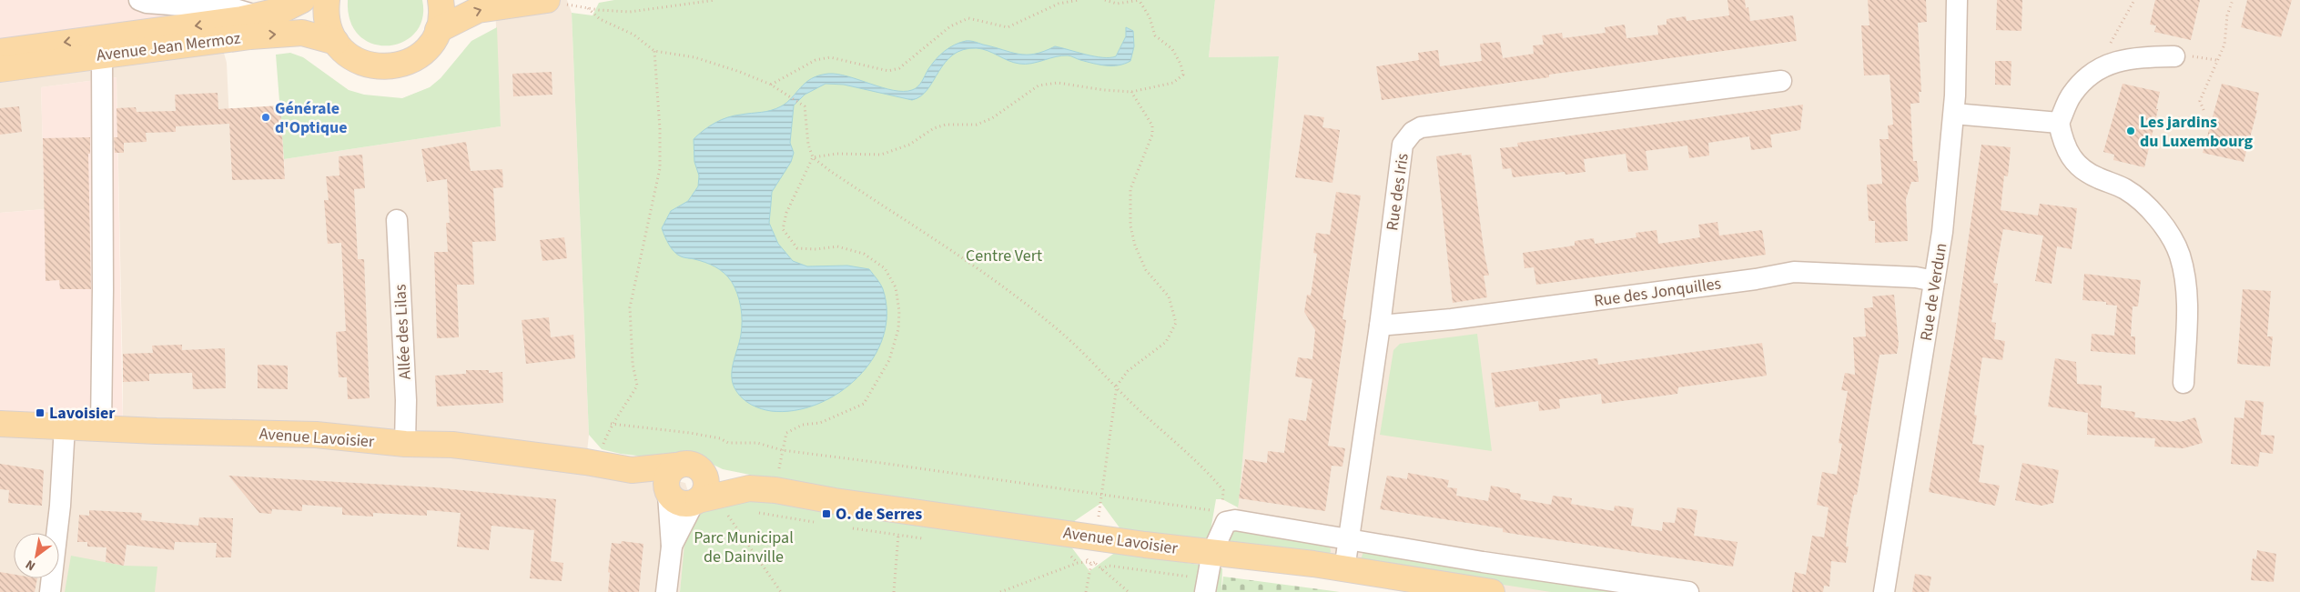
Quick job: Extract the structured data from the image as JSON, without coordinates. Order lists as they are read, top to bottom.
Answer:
{
  "streets": {
    "main road": ["Avenue Jean Mermoz", "Avenue Lavoisier"],
    "street": [
      "Rue des Iris",
      "Rue des Jonquilles",
      "Rue de Verdun",
      "Allée des Lilas"
    ]
  },
  "crossings": [
    ["Rue des Iris", "Rue des Jonquilles"],
    ["Rue des Iris", "Avenue Lavoisier"],
    ["Rue des Jonquilles", "Rue de Verdun"],
    ["Allée des Lilas", "Avenue Lavoisier"]
  ],
  "parks": ["Centre Vert", "Parc Municipal de Dainville"],
  "places": {
    "other": ["Générale d'Optique", "Les jardins du Luxembourg"],
    "transit": ["Lavoisier", "O. de Serres"]
  },
  "north": "bottom left"
}
